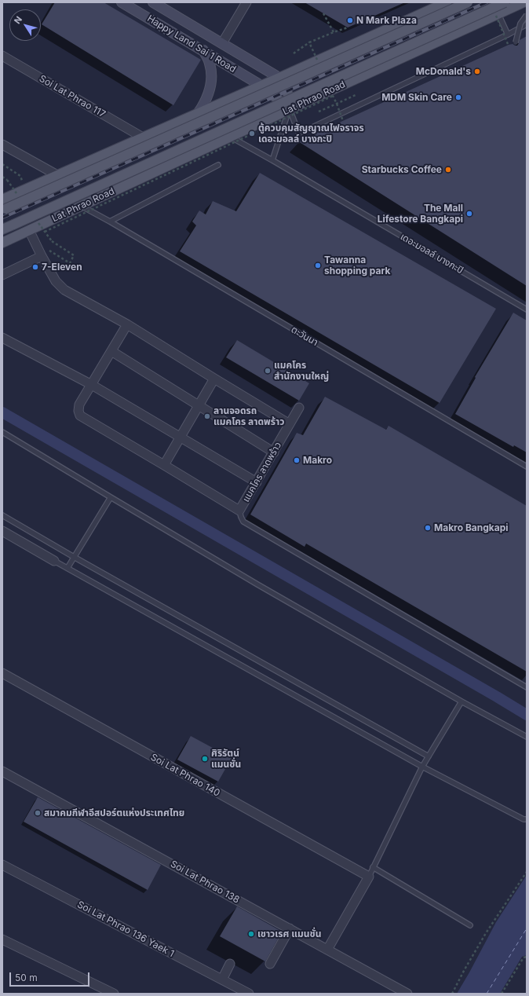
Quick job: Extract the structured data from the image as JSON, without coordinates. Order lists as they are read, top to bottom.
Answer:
{
  "streets": {
    "main road": ["Lat Phrao Road"],
    "street": [
      "Happy Land Sai 1 Road",
      "Soi Lat Phrao 117",
      "แมคโคร ลาดพร้าว",
      "Soi Lat Phrao 140",
      "Soi Lat Phrao 138",
      "Soi Lat Phrao 136 Yaek 1"
    ],
    "lane": ["เดอะมอลล์ บางกะปิ", "ตะวันนา"]
  },
  "crossings": [
    ["Lat Phrao Road", "เดอะมอลล์ บางกะปิ"],
    ["Lat Phrao Road", "ตะวันนา"]
  ],
  "places": [
    "N Mark Plaza",
    "McDonald's",
    "MDM Skin Care",
    "ตู้ควบคุมสัญญาณไฟจราจร เดอะมอลล์ บางกะปิ",
    "Starbucks Coffee",
    "The Mall Lifestore Bangkapi",
    "Tawanna shopping park",
    "7-Eleven",
    "แมคโคร สำนักงานใหญ่",
    "ลานจอดรถ แมคโคร ลาดพร้าว",
    "Makro",
    "Makro Bangkapi",
    "ศิริรัตน์ แมนชั่น",
    "สมาคมกีฬาอีสปอร์ตแห่งประเทศไทย",
    "เชาวเรศ แมนชั่น"
  ],
  "scale_bar": "50 m",
  "north": "top left"
}
